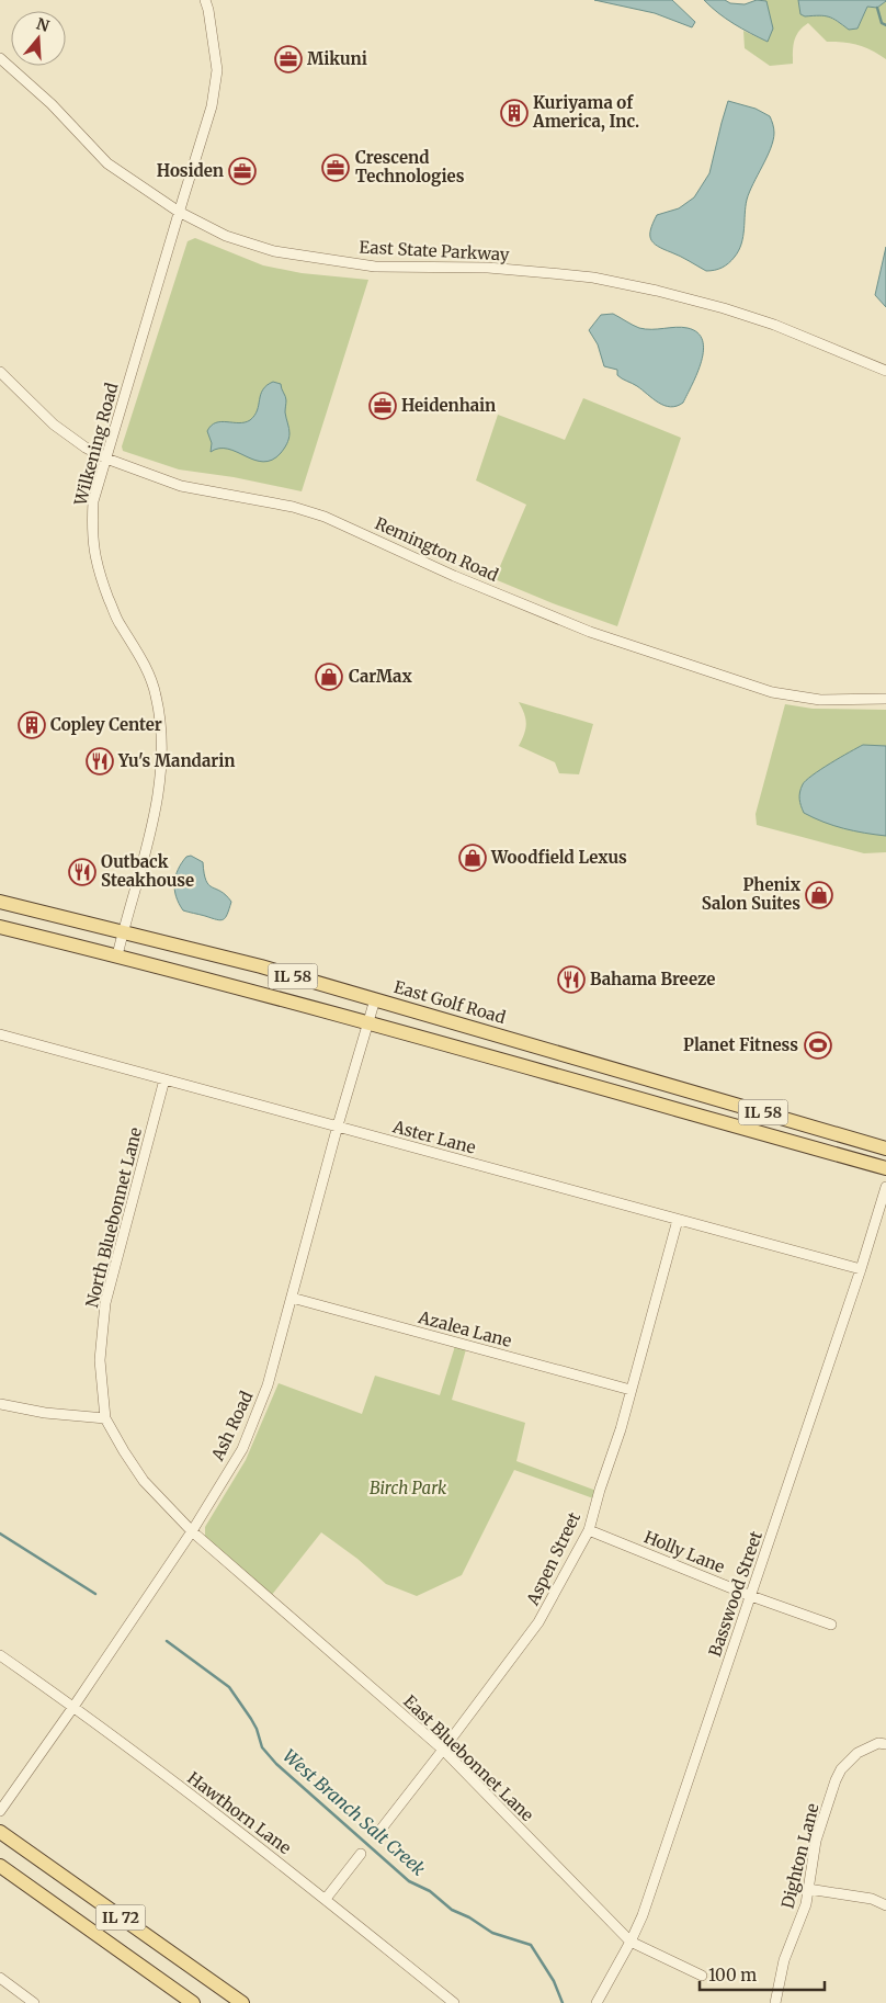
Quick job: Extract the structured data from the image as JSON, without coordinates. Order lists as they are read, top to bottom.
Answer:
{
  "streets": {
    "main road": ["IL 58", "East Golf Road", "IL 72"],
    "street": [
      "East State Parkway",
      "Wilkening Road",
      "Remington Road",
      "Aster Lane",
      "North Bluebonnet Lane",
      "Azalea Lane",
      "Ash Road",
      "Holly Lane",
      "Aspen Street",
      "Basswood Street",
      "East Bluebonnet Lane",
      "Hawthorn Lane",
      "Dighton Lane"
    ]
  },
  "crossings": [
    ["East State Parkway", "Wilkening Road"],
    ["Wilkening Road", "Remington Road"],
    ["Wilkening Road", "IL 58"],
    ["Wilkening Road", "East Golf Road"],
    ["IL 58", "Ash Road"],
    ["East Golf Road", "Ash Road"],
    ["Aster Lane", "North Bluebonnet Lane"],
    ["Aster Lane", "Ash Road"],
    ["Aster Lane", "Aspen Street"],
    ["Aster Lane", "Basswood Street"],
    ["North Bluebonnet Lane", "Ash Road"],
    ["North Bluebonnet Lane", "East Bluebonnet Lane"],
    ["Azalea Lane", "Ash Road"],
    ["Azalea Lane", "Aspen Street"],
    ["Ash Road", "East Bluebonnet Lane"],
    ["Ash Road", "Hawthorn Lane"],
    ["Holly Lane", "Aspen Street"],
    ["Holly Lane", "Basswood Street"],
    ["Aspen Street", "East Bluebonnet Lane"],
    ["Basswood Street", "East Bluebonnet Lane"]
  ],
  "water": ["West Branch Salt Creek"],
  "parks": ["Birch Park"],
  "places": {
    "office": [
      "Mikuni",
      "Crescend Technologies",
      "Hosiden",
      "Heidenhain"
    ],
    "building": ["Kuriyama of America, Inc.", "Copley Center"],
    "shop": ["CarMax", "Woodfield Lexus", "Phenix Salon Suites"],
    "restaurant": ["Yu's Mandarin", "Outback Steakhouse", "Bahama Breeze"],
    "sports": ["Planet Fitness"]
  },
  "scale_bar": "100 m",
  "north": "top"
}
